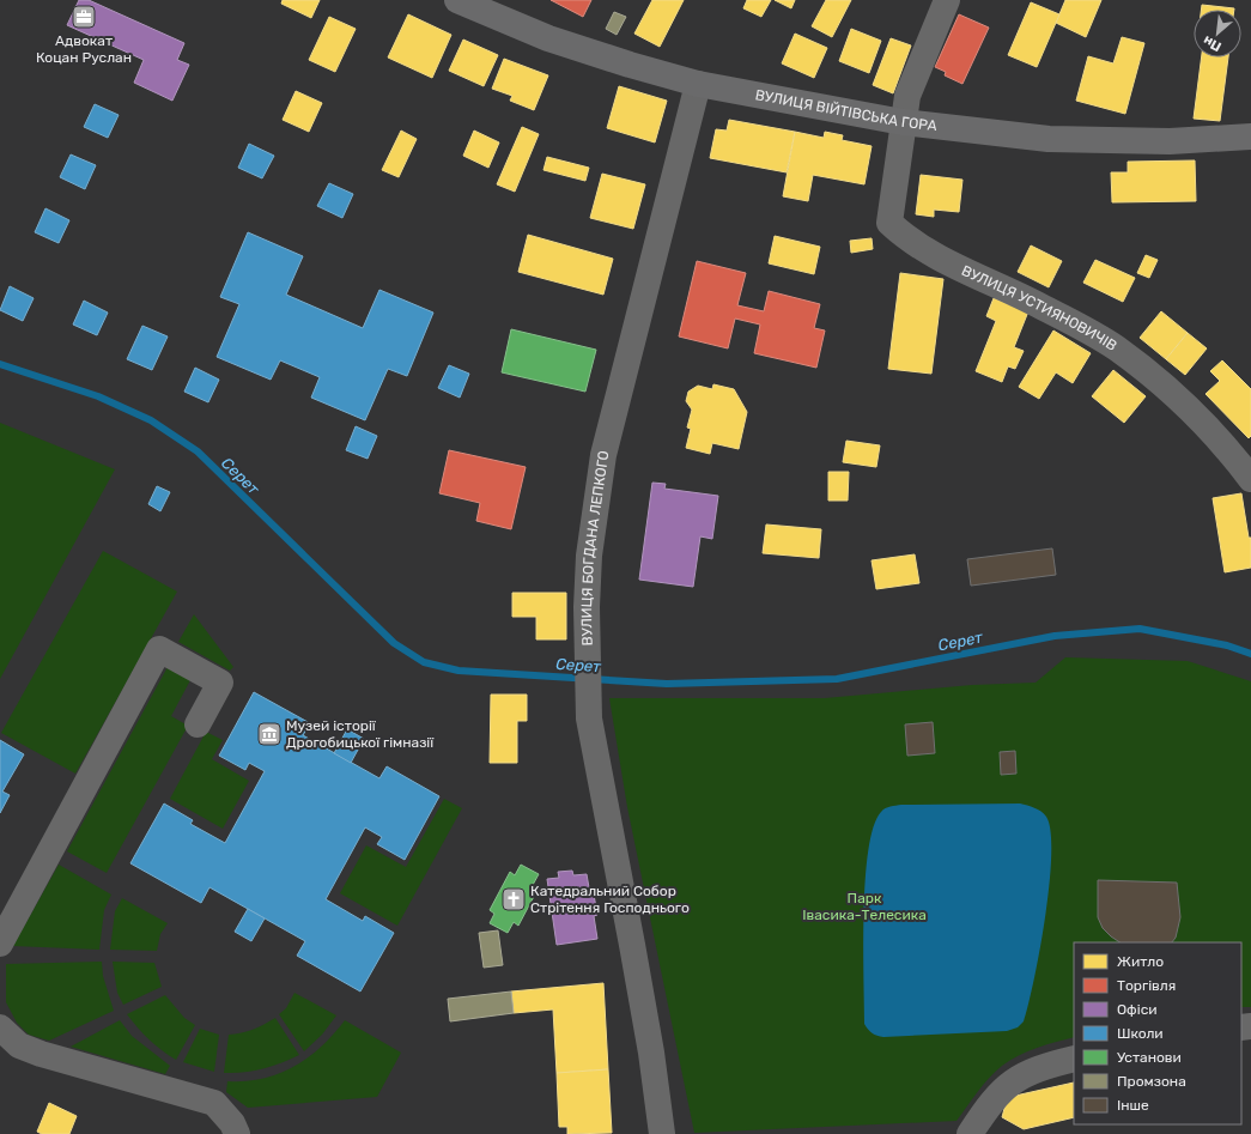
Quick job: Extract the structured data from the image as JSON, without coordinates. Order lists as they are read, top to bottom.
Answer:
{
  "streets": {
    "street": ["ВУЛИЦЯ ВІЙТІВСЬКА ГОРА", "ВУЛИЦЯ УСТИЯНОВИЧІВ", "ВУЛИЦЯ БОГДАНА ЛЕПКОГО"]
  },
  "crossings": [
    ["ВУЛИЦЯ ВІЙТІВСЬКА ГОРА", "ВУЛИЦЯ УСТИЯНОВИЧІВ"],
    ["ВУЛИЦЯ ВІЙТІВСЬКА ГОРА", "ВУЛИЦЯ БОГДАНА ЛЕПКОГО"]
  ],
  "water": ["Серет"],
  "parks": ["Парк Івасика-Телесика"],
  "places": {
    "office": ["Адвокат Коцан Руслан"],
    "museum": ["Музей історії Дрогобицької гімназії"],
    "church": ["Катедральний Собор Стрітення Господнього"]
  },
  "legend": [
    "Житло",
    "Торгівля",
    "Офіси",
    "Школи",
    "Установи",
    "Промзона",
    "Інше"
  ],
  "north": "bottom left"
}
